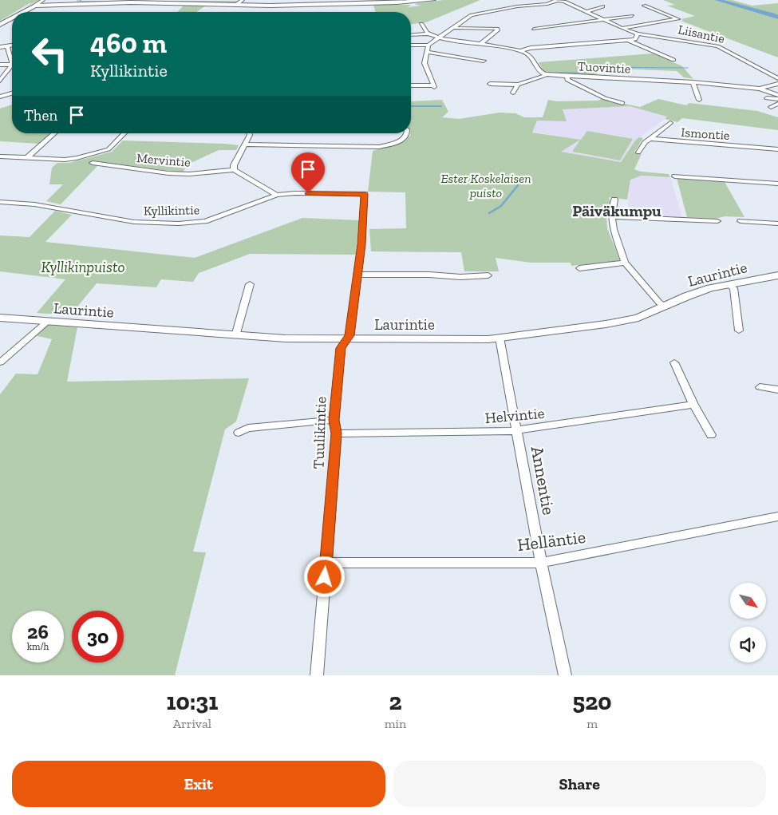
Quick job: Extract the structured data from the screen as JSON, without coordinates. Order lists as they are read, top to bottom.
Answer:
{
  "streets": {
    "street": [
      "Liisantie",
      "Tuovintie",
      "Ismontie",
      "Mervintie",
      "Kyllikintie",
      "Laurintie",
      "Helvintie",
      "Tuulikintie",
      "Annentie",
      "Helläntie"
    ]
  },
  "crossings": [
    ["Kyllikintie", "Tuulikintie"],
    ["Laurintie", "Tuulikintie"],
    ["Laurintie", "Annentie"],
    ["Helvintie", "Tuulikintie"],
    ["Helvintie", "Annentie"],
    ["Tuulikintie", "Helläntie"],
    ["Annentie", "Helläntie"]
  ],
  "districts": ["Päiväkumpu"],
  "parks": ["Ester Koskelaisen puisto", "Kyllikinpuisto"],
  "north": "bottom right",
  "page": {
    "turn": ["460 m", "Kyllikintie"],
    "then": "Then",
    "speed": "26 km/h",
    "limit": "30",
    "eta": [
      "10:31",
      "Arrival",
      "2",
      "min",
      "520",
      "m"
    ],
    "buttons": ["Exit", "Share"]
  }
}
